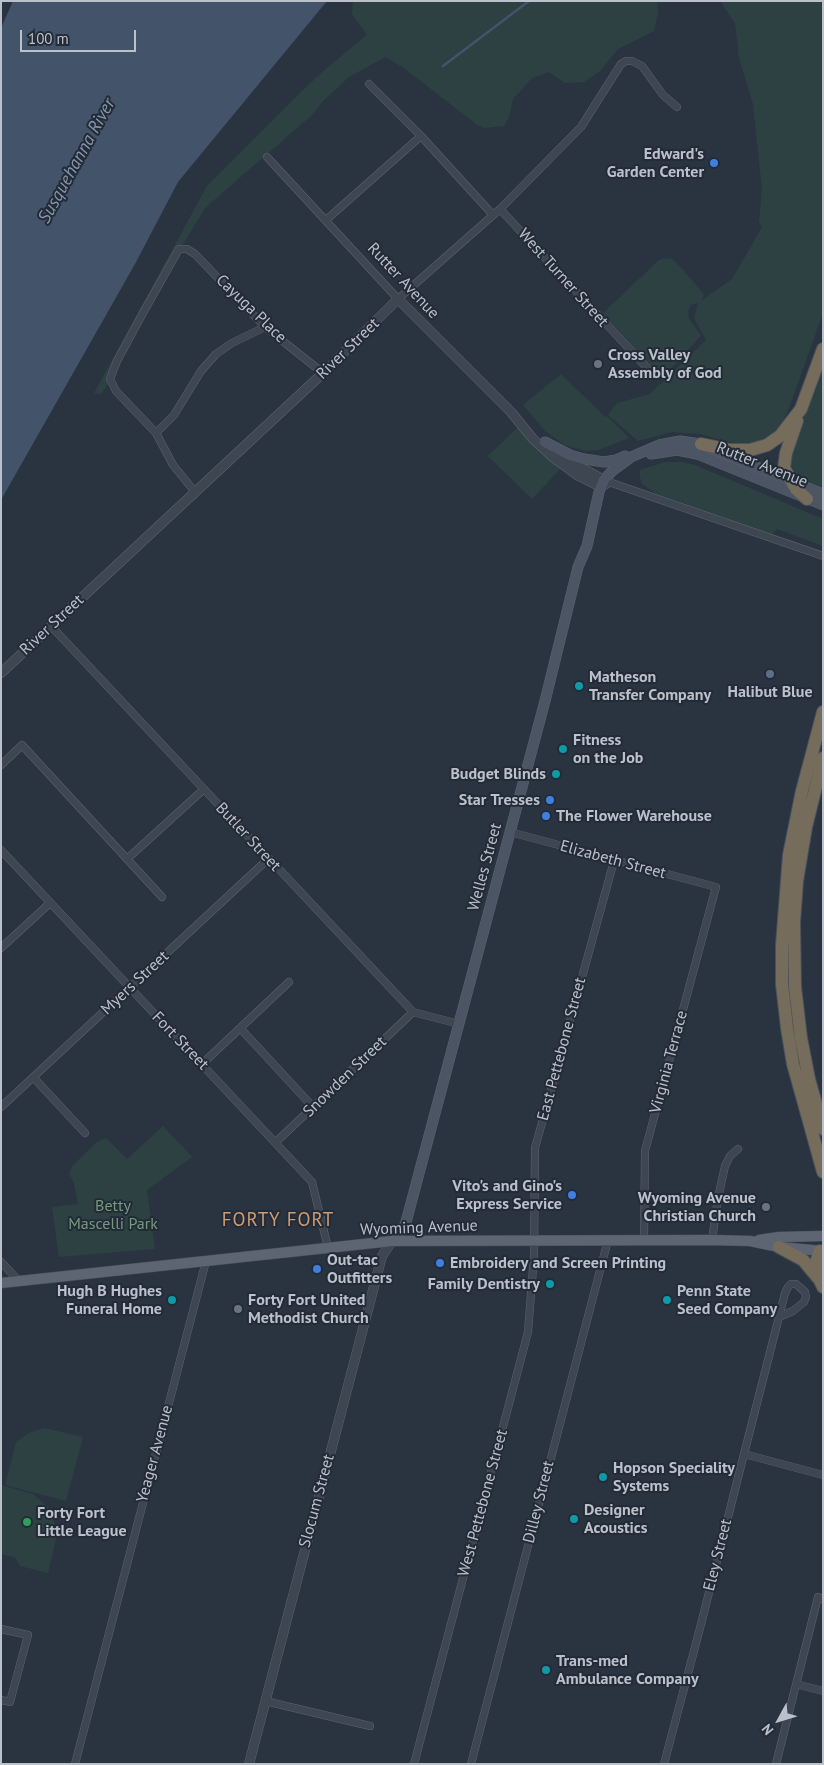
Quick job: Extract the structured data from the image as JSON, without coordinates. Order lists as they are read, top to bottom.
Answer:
{
  "streets": {
    "main road": ["Rutter Avenue", "Welles Street", "Wyoming Avenue"],
    "street": [
      "West Turner Street",
      "Cayuga Place",
      "River Street",
      "Butler Street",
      "Elizabeth Street",
      "Myers Street",
      "Fort Street",
      "East Pettebone Street",
      "Virginia Terrace",
      "Snowden Street",
      "Yeager Avenue",
      "Slocum Street",
      "Dilley Street",
      "West Pettebone Street",
      "Eley Street"
    ]
  },
  "crossings": [
    ["West Turner Street", "River Street"],
    ["Rutter Avenue", "River Street"],
    ["Rutter Avenue", "Welles Street"],
    ["Cayuga Place", "River Street"],
    ["River Street", "Butler Street"],
    ["Butler Street", "Myers Street"],
    ["Butler Street", "Snowden Street"],
    ["Elizabeth Street", "Welles Street"],
    ["Elizabeth Street", "East Pettebone Street"],
    ["Elizabeth Street", "Virginia Terrace"],
    ["Welles Street", "Wyoming Avenue"],
    ["Welles Street", "Slocum Street"],
    ["Myers Street", "Fort Street"],
    ["Fort Street", "Snowden Street"],
    ["Fort Street", "Wyoming Avenue"],
    ["East Pettebone Street", "Wyoming Avenue"],
    ["East Pettebone Street", "West Pettebone Street"],
    ["Virginia Terrace", "Wyoming Avenue"],
    ["Wyoming Avenue", "Yeager Avenue"],
    ["Wyoming Avenue", "Slocum Street"],
    ["Wyoming Avenue", "Dilley Street"],
    ["Wyoming Avenue", "West Pettebone Street"]
  ],
  "districts": ["FORTY FORT"],
  "water": ["Susquehanna River"],
  "parks": ["Betty Mascelli Park"],
  "places": [
    "Edward's Garden Center",
    "Cross Valley Assembly of God",
    "Halibut Blue",
    "Matheson Transfer Company",
    "Fitness on the Job",
    "Budget Blinds",
    "Star Tresses",
    "The Flower Warehouse",
    "Vito's and Gino's Express Service",
    "Wyoming Avenue Christian Church",
    "Embroidery and Screen Printing",
    "Out-tac Outfitters",
    "Family Dentistry",
    "Hugh B Hughes Funeral Home",
    "Penn State Seed Company",
    "Forty Fort United Methodist Church",
    "Hopson Speciality Systems",
    "Designer Acoustics",
    "Forty Fort Little League",
    "Trans-med Ambulance Company"
  ],
  "scale_bar": "100 m",
  "north": "bottom left"
}
